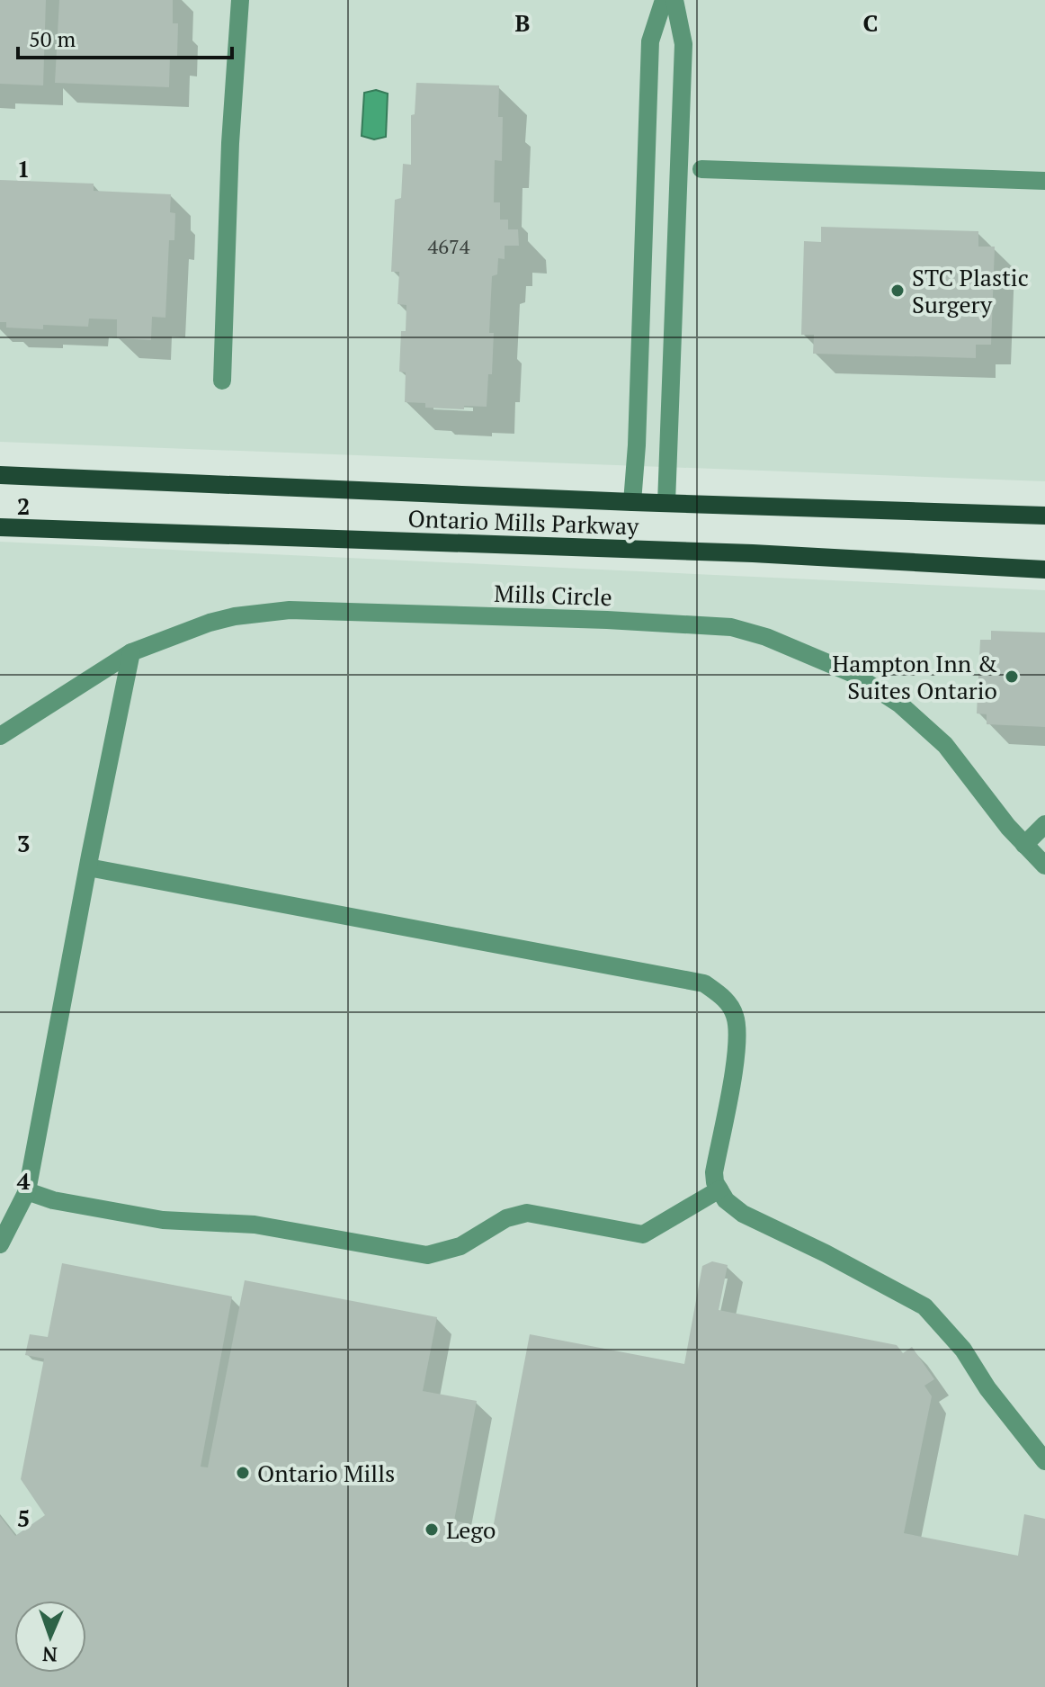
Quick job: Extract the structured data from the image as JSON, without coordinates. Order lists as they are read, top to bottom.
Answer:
{
  "streets": {
    "main road": ["Ontario Mills Parkway"],
    "street": ["Mills Circle"]
  },
  "places": [
    "STC Plastic Surgery",
    "Hampton Inn & Suites Ontario",
    "Ontario Mills",
    "Lego"
  ],
  "house_numbers": ["4674"],
  "scale_bar": "50 m",
  "north": "bottom",
  "grid": {
    "columns": ["B", "C"],
    "rows": [
      "1",
      "2",
      "3",
      "4",
      "5"
    ]
  }
}
